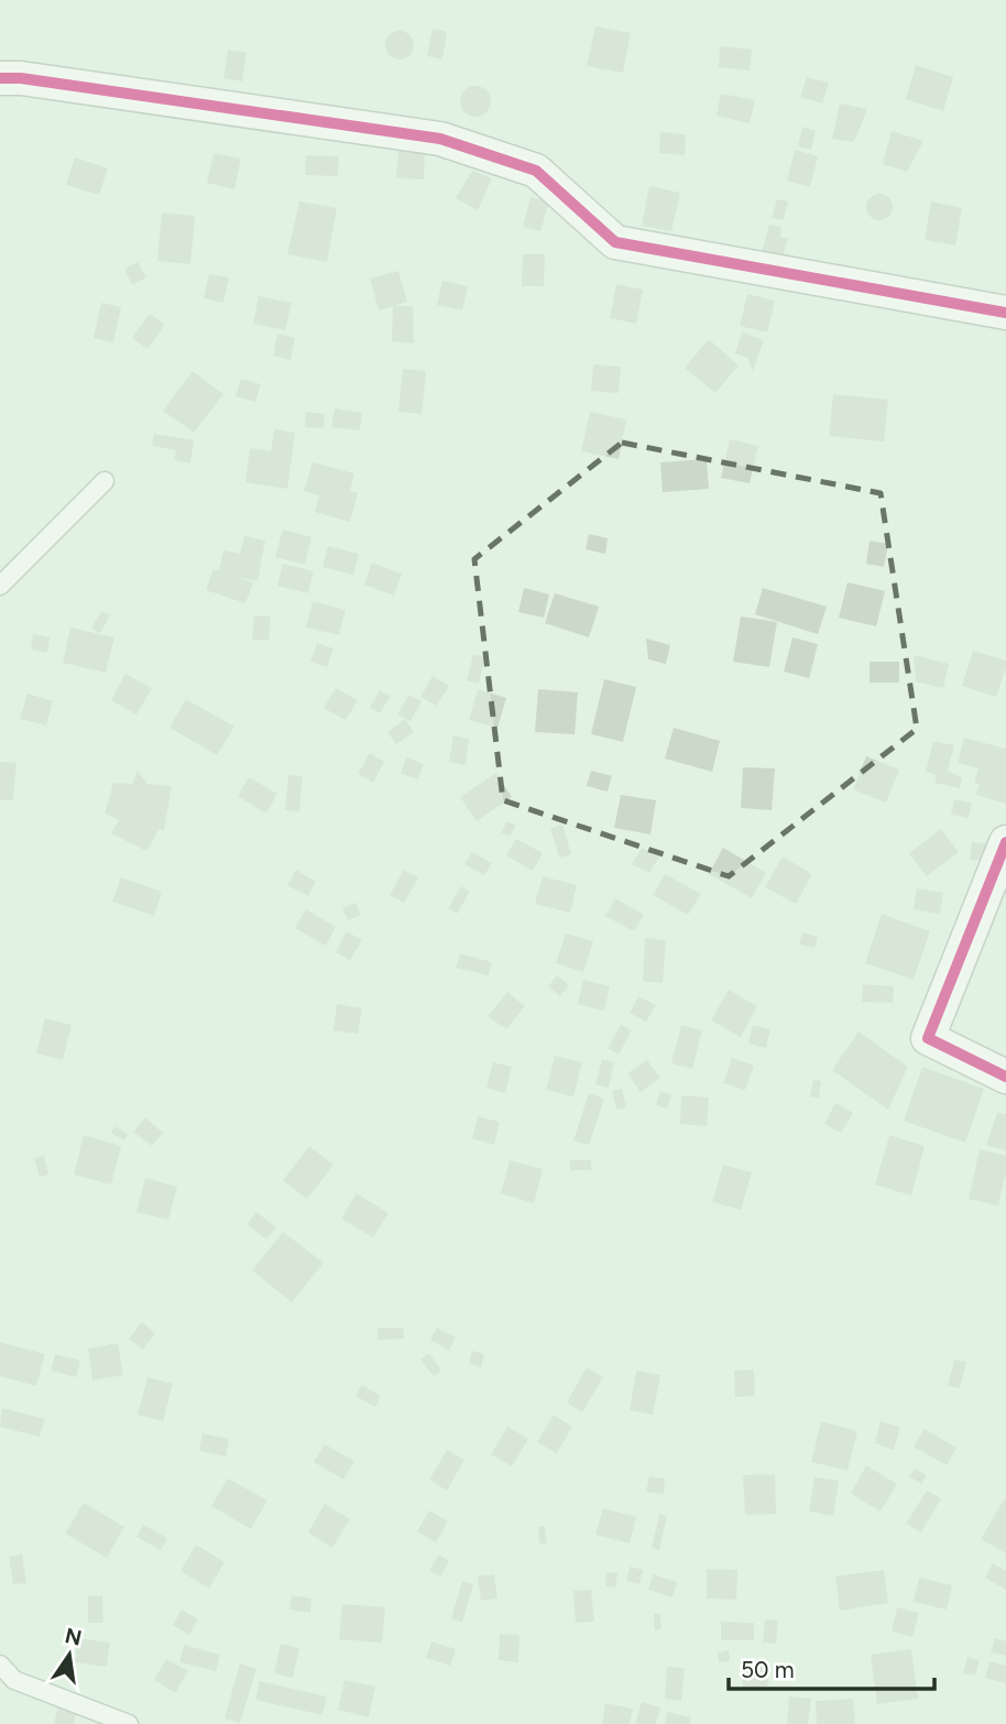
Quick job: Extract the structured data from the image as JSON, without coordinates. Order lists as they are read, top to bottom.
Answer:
{
  "scale_bar": "50 m",
  "north": "top"
}
